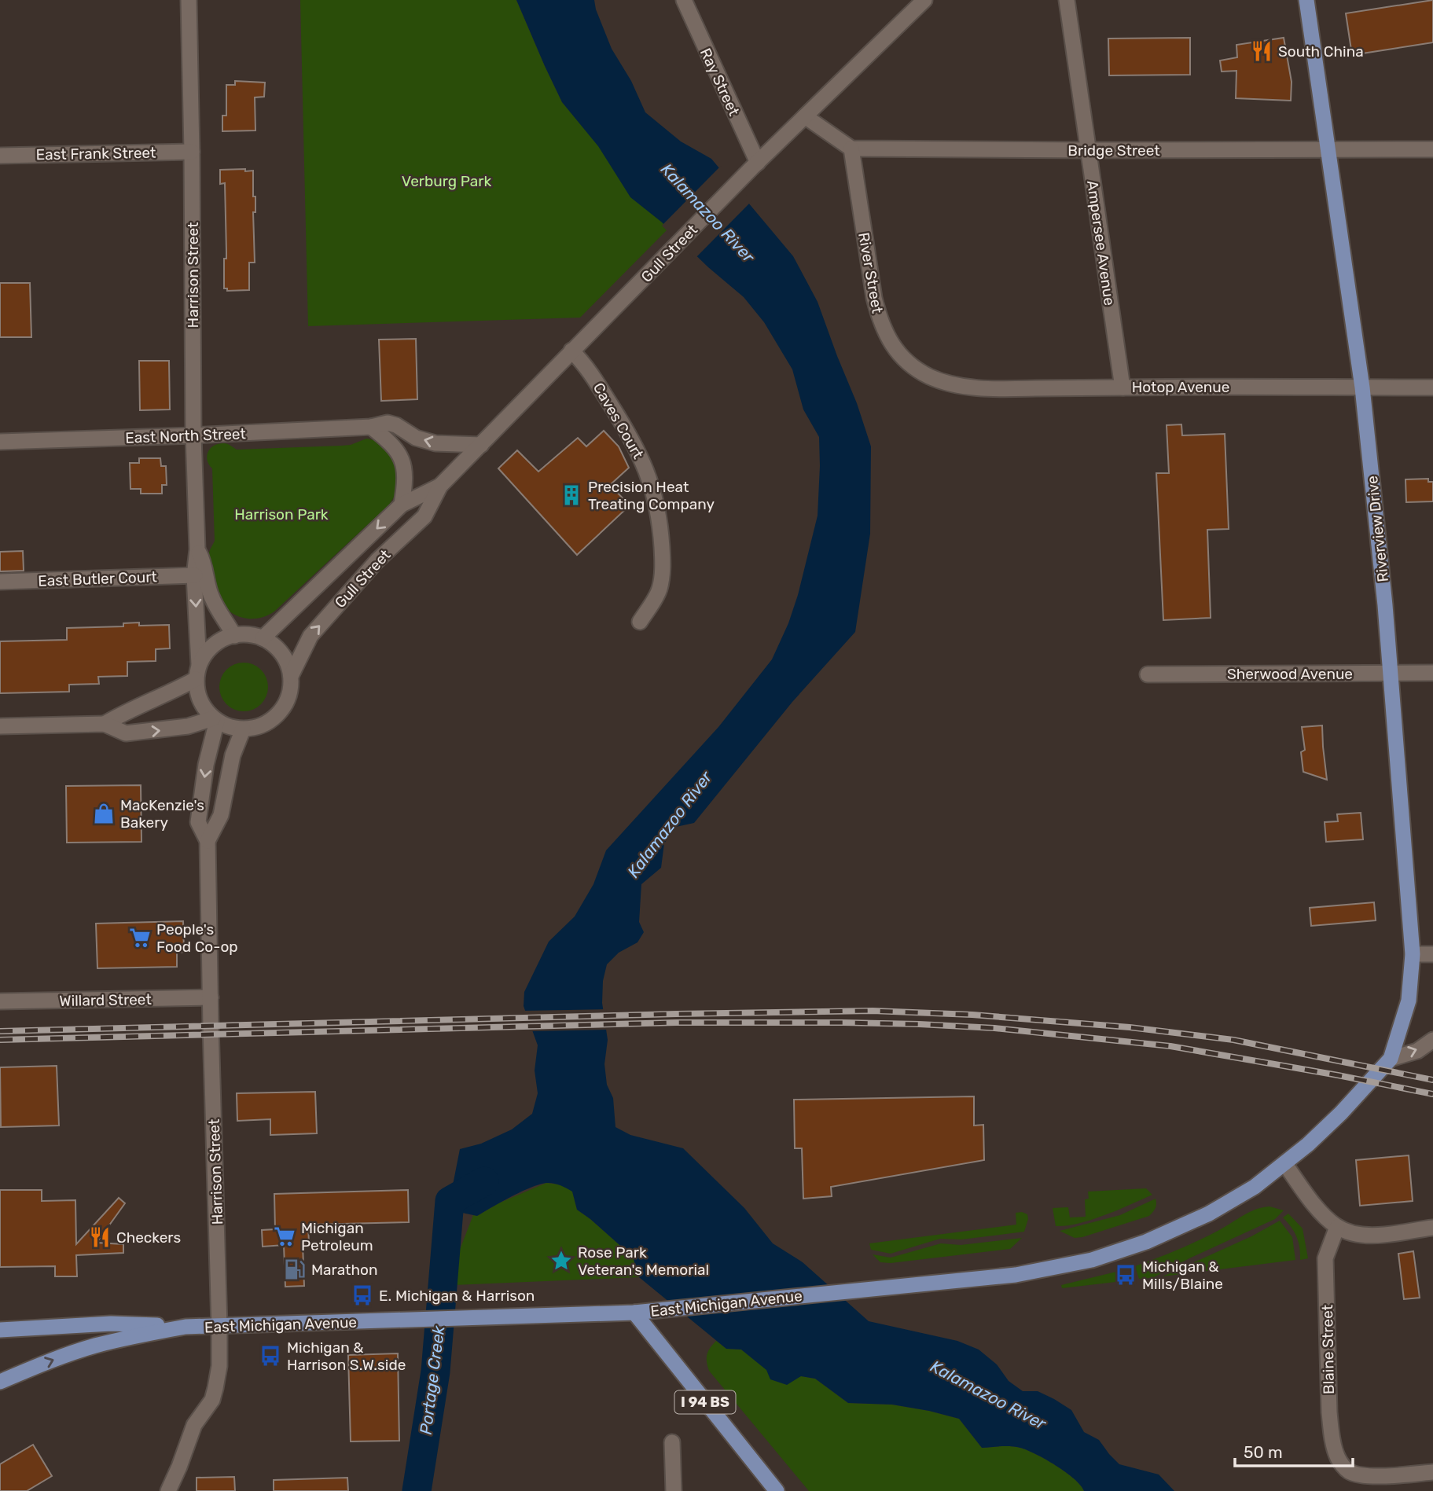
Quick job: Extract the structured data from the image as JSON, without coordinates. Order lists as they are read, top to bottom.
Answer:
{
  "streets": {
    "main road": ["Riverview Drive", "East Michigan Avenue", "I 94 BS"],
    "street": [
      "Ray Street",
      "Bridge Street",
      "East Frank Street",
      "Ampersee Avenue",
      "Gull Street",
      "River Street",
      "Harrison Street",
      "Hotop Avenue",
      "Caves Court",
      "East North Street",
      "East Butler Court",
      "Sherwood Avenue",
      "Willard Street",
      "Blaine Street"
    ]
  },
  "crossings": [
    ["Ray Street", "Gull Street"],
    ["Bridge Street", "Ampersee Avenue"],
    ["Bridge Street", "River Street"],
    ["Bridge Street", "Riverview Drive"],
    ["East Frank Street", "Harrison Street"],
    ["Ampersee Avenue", "Hotop Avenue"],
    ["Gull Street", "Harrison Street"],
    ["Gull Street", "Caves Court"],
    ["Gull Street", "East North Street"],
    ["River Street", "Hotop Avenue"],
    ["Harrison Street", "East North Street"],
    ["Harrison Street", "East Butler Court"],
    ["Harrison Street", "Willard Street"],
    ["Harrison Street", "East Michigan Avenue"],
    ["Hotop Avenue", "Riverview Drive"],
    ["Riverview Drive", "Sherwood Avenue"],
    ["Riverview Drive", "East Michigan Avenue"],
    ["East Michigan Avenue", "I 94 BS"]
  ],
  "water": ["Kalamazoo River", "Portage Creek"],
  "parks": ["Verburg Park", "Harrison Park"],
  "places": {
    "restaurant": ["South China", "Checkers"],
    "building": ["Precision Heat Treating Company"],
    "shop": ["MacKenzie's Bakery"],
    "supermarket": ["People's Food Co-op", "Michigan Petroleum"],
    "place": ["Rose Park Veteran's Memorial"],
    "fuel station": ["Marathon"],
    "bus stop": ["Michigan & Mills/Blaine", "E. Michigan & Harrison", "Michigan & Harrison S.W.side"]
  },
  "scale_bar": "50 m"
}
